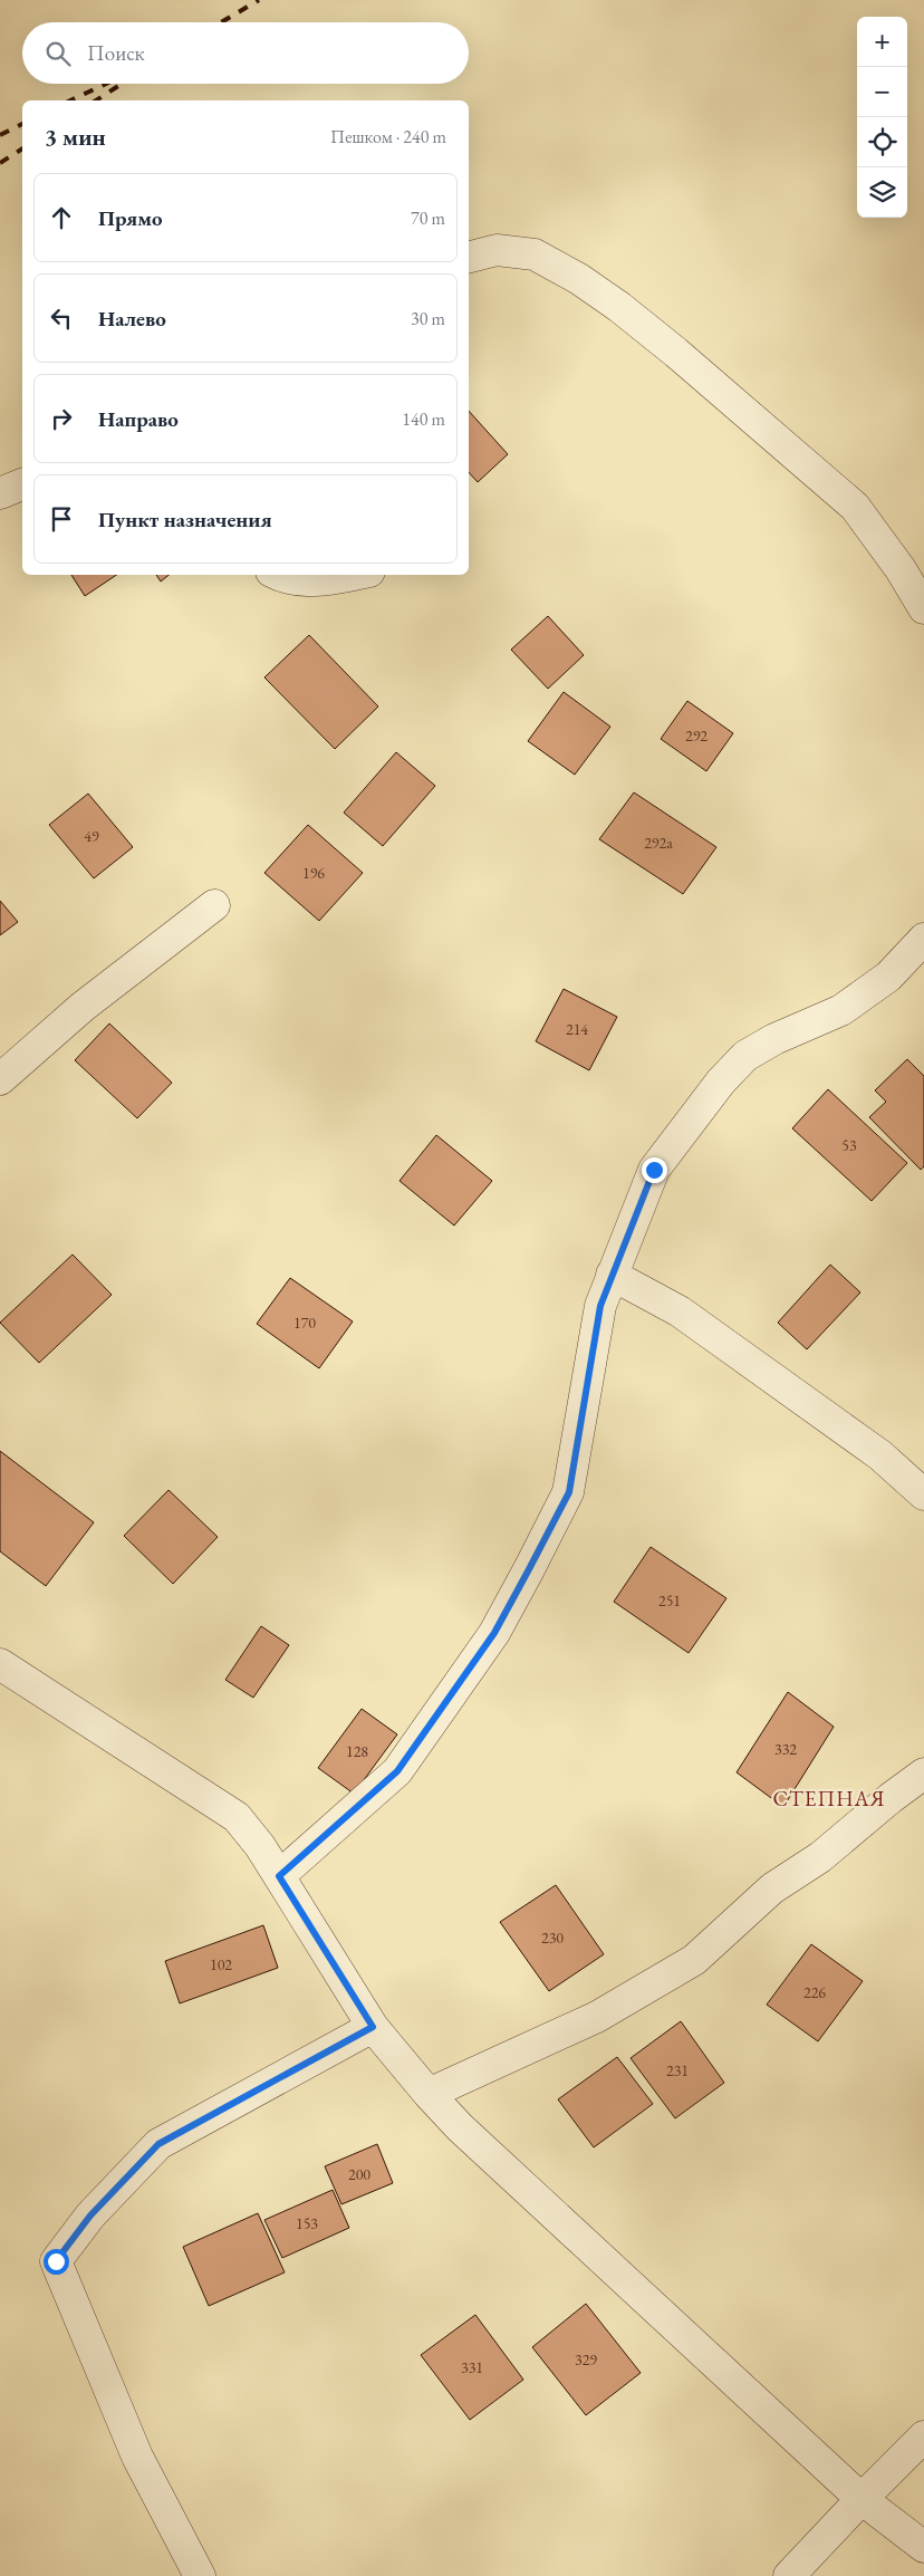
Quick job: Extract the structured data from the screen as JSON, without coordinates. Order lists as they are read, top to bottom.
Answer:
{
  "districts": ["СТЕПНАЯ"],
  "house_numbers": [
    "292",
    "49",
    "292а",
    "196",
    "214",
    "53",
    "170",
    "251",
    "332",
    "128",
    "230",
    "102",
    "226",
    "231",
    "200",
    "153",
    "329",
    "331"
  ],
  "page": {
    "map_buttons": ["+", "−"],
    "search": "Поиск",
    "heading": ["3 мин", "Пешком · 240 m"],
    "list": [
      ["Прямо", "70 m"],
      ["Налево", "30 m"],
      ["Направо", "140 m"],
      "Пункт назначения"
    ]
  }
}
